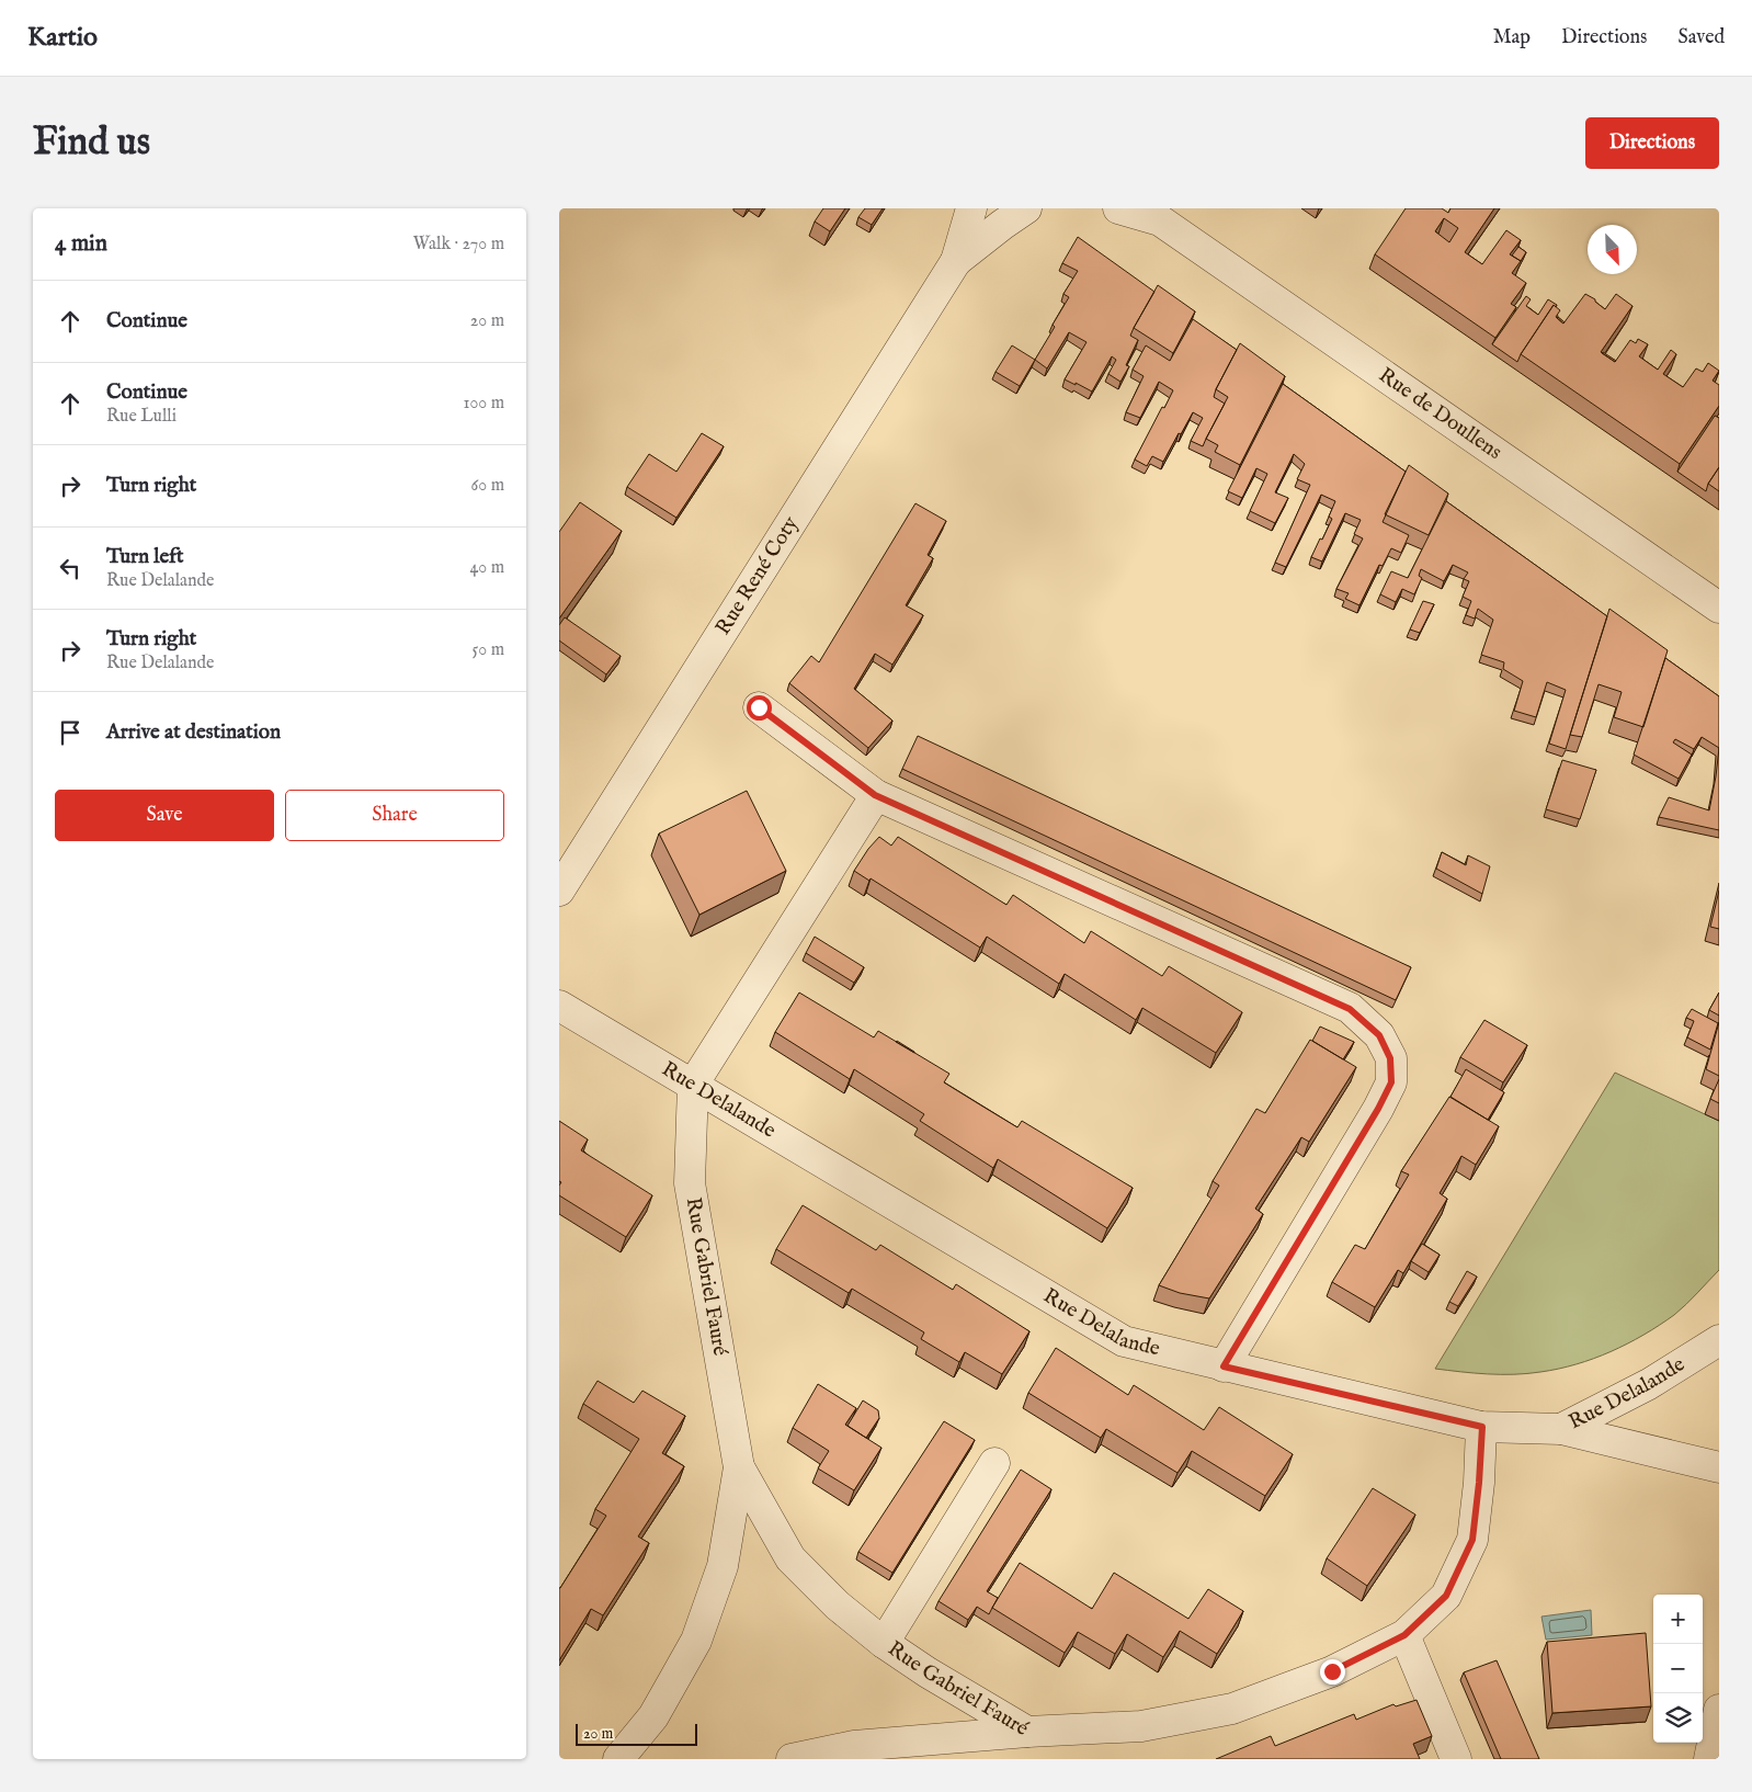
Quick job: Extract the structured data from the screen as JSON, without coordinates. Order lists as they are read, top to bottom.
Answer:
{
  "streets": {
    "street": [
      "Rue de Doullens",
      "Rue René Coty",
      "Rue Delalande",
      "Rue Gabriel Fauré"
    ]
  },
  "crossings": [
    ["Rue Delalande", "Rue Gabriel Fauré"]
  ],
  "scale_bar": "20 m",
  "north": "bottom right",
  "page": {
    "header": "Kartio",
    "nav": ["Map", "Directions", "Saved"],
    "buttons": [
      "Directions",
      ["Save", "Share"]
    ],
    "title": "Find us",
    "heading": ["4 min", "Walk · 270 m"],
    "list": [
      ["Continue", "20 m"],
      ["Continue", "Rue Lulli", "100 m"],
      ["Turn right", "60 m"],
      ["Turn left", "Rue Delalande", "40 m"],
      ["Turn right", "Rue Delalande", "50 m"],
      "Arrive at destination"
    ],
    "map_buttons": ["+", "−"],
    "scale": "20 m"
  }
}
